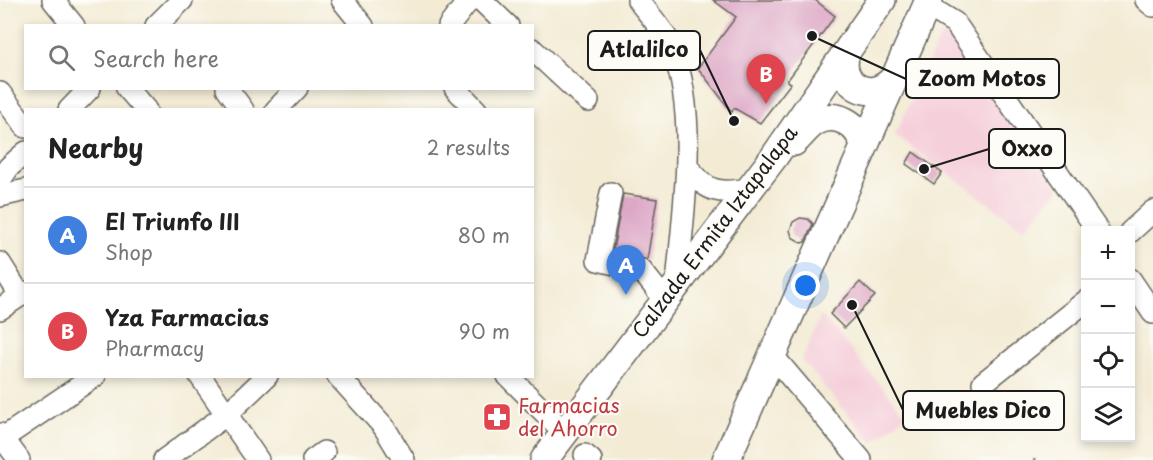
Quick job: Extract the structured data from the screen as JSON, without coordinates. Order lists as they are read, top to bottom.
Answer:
{
  "streets": {
    "main road": ["Calzada Ermita Iztapalapa"]
  },
  "places": {
    "other": [
      "Zoom Motos",
      "Atlalilco",
      "Oxxo",
      "Muebles Dico"
    ],
    "pharmacy": ["Farmacias del Ahorro"]
  },
  "page": {
    "search": "Search here",
    "pins": ["B", "A"],
    "heading": ["Nearby", "2 results"],
    "list": [
      {
        "mark": "A",
        "name": "El Triunfo III",
        "note": "Shop",
        "value": "80 m"
      },
      {
        "mark": "B",
        "name": "Yza Farmacias",
        "note": "Pharmacy",
        "value": "90 m"
      }
    ],
    "map_buttons": ["+", "−"]
  }
}
